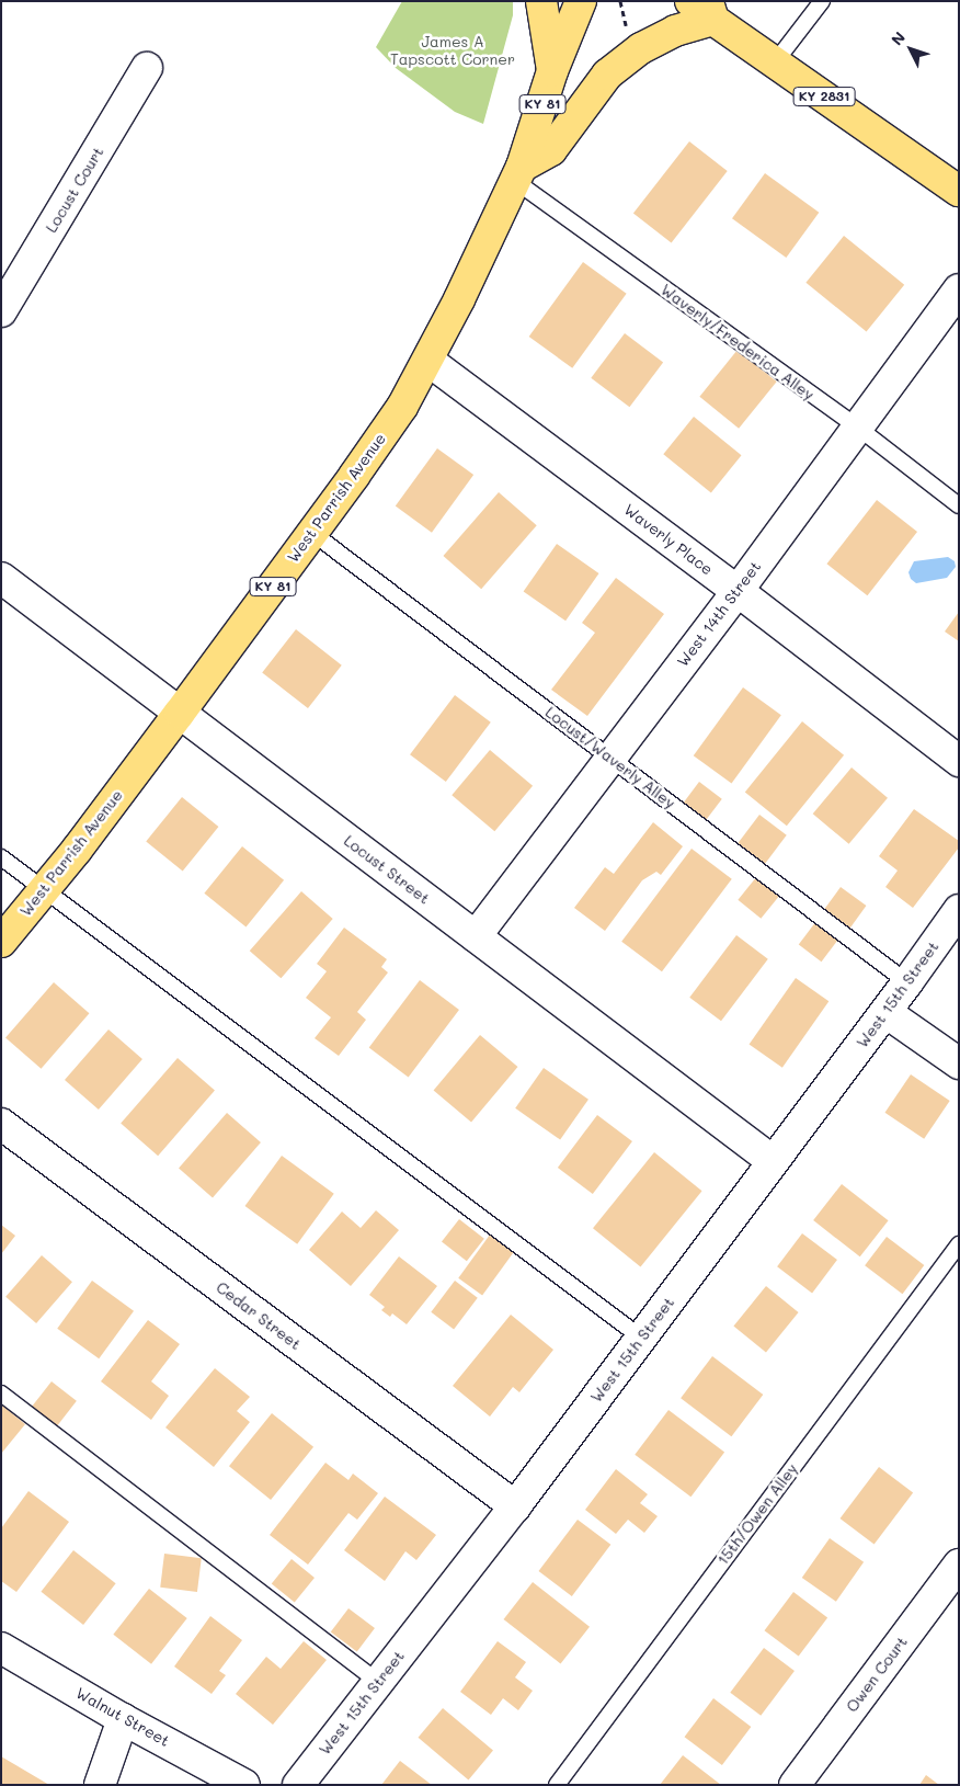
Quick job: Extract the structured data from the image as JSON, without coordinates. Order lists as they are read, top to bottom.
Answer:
{
  "streets": {
    "main road": ["KY 2831", "KY 81", "West Parrish Avenue"],
    "street": [
      "Locust Court",
      "Waverly Place",
      "West 14th Street",
      "Locust Street",
      "West 15th Street",
      "Cedar Street",
      "Owen Court",
      "Walnut Street"
    ],
    "lane": ["Waverly/Frederica Alley", "Locust/Waverly Alley", "15th/Owen Alley"]
  },
  "crossings": [
    ["Waverly/Frederica Alley", "West Parrish Avenue"],
    ["Waverly/Frederica Alley", "West 14th Street"],
    ["West Parrish Avenue", "Waverly Place"],
    ["West Parrish Avenue", "Locust/Waverly Alley"],
    ["West Parrish Avenue", "Locust Street"],
    ["Waverly Place", "West 14th Street"],
    ["West 14th Street", "Locust/Waverly Alley"],
    ["West 14th Street", "Locust Street"],
    ["Locust/Waverly Alley", "West 15th Street"],
    ["Locust Street", "West 15th Street"],
    ["West 15th Street", "Cedar Street"]
  ],
  "parks": ["James A Tapscott Corner"],
  "north": "top left"
}
